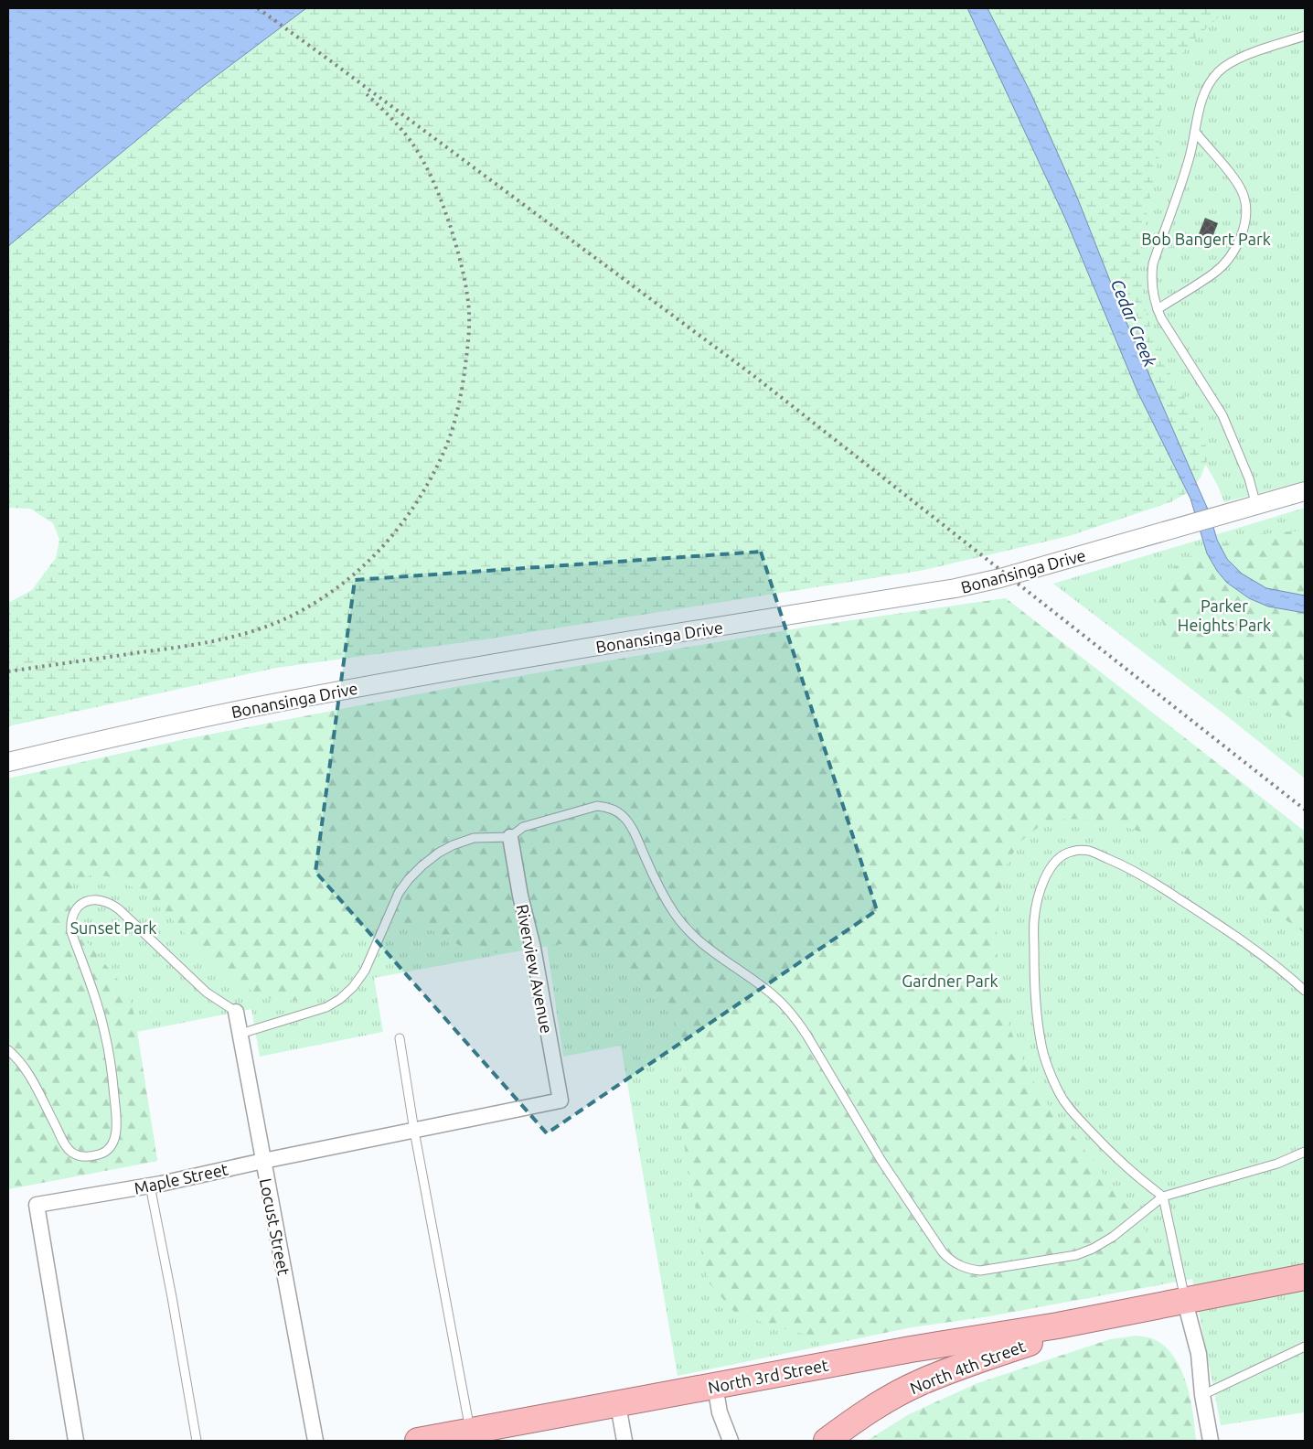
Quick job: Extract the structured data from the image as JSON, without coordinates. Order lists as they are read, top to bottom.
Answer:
{
  "streets": {
    "highway": ["North 4th Street", "North 3rd Street"],
    "street": [
      "Bonansinga Drive",
      "Riverview Avenue",
      "Maple Street",
      "Locust Street"
    ]
  },
  "crossings": [
    ["Riverview Avenue", "Maple Street"],
    ["Maple Street", "Locust Street"],
    ["North 4th Street", "North 3rd Street"]
  ],
  "water": ["Cedar Creek"],
  "parks": [
    "Bob Bangert Park",
    "Parker Heights Park",
    "Sunset Park",
    "Gardner Park"
  ]
}
